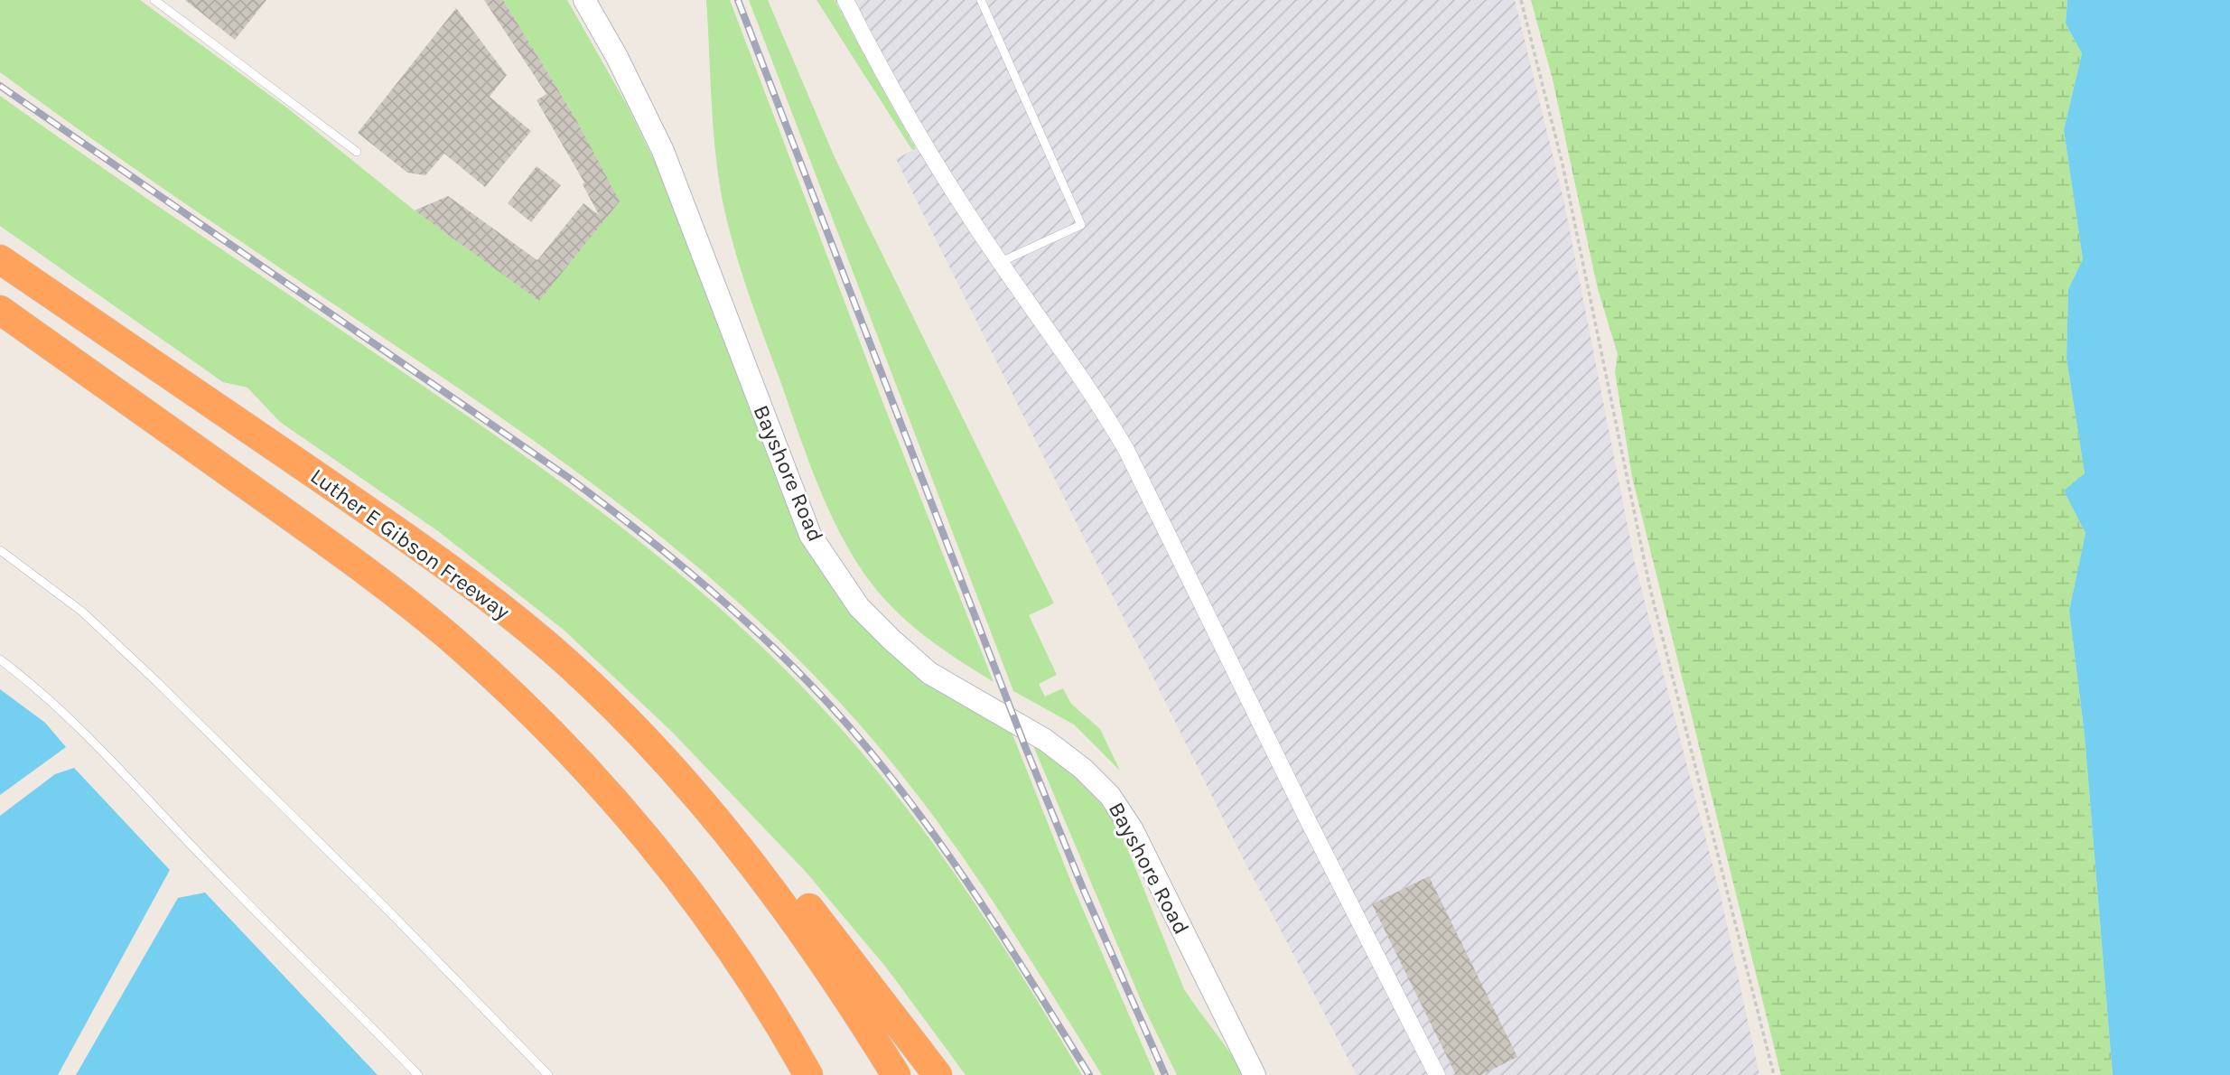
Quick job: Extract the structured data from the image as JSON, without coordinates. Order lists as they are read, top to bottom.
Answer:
{
  "streets": {
    "highway": ["Luther E Gibson Freeway"],
    "street": ["Bayshore Road"]
  }
}
